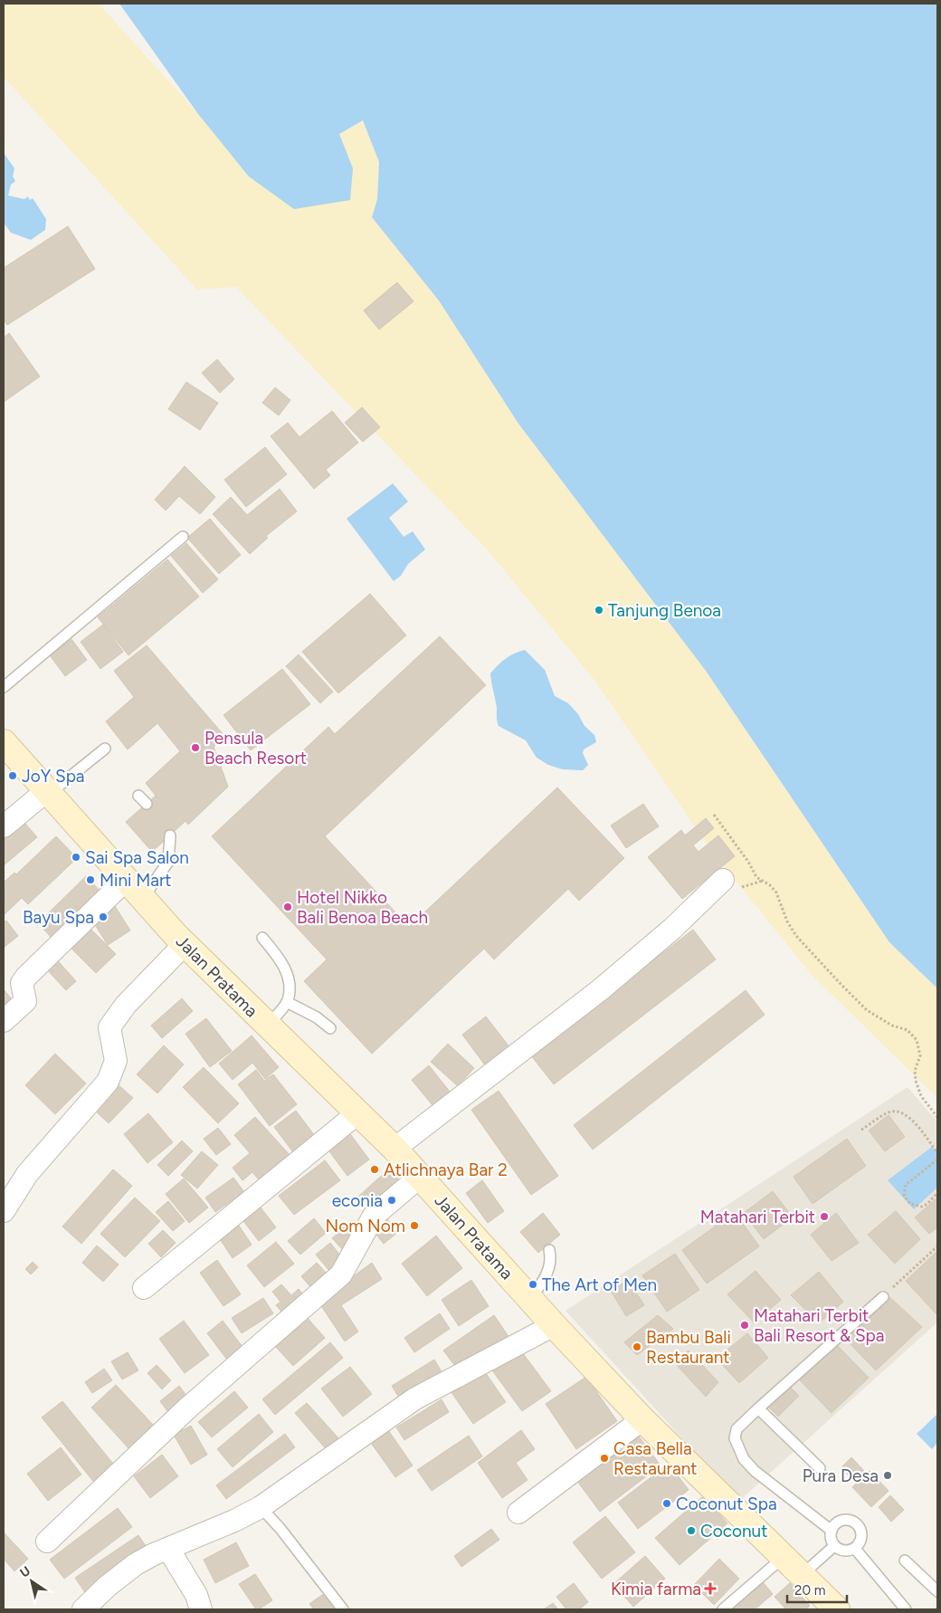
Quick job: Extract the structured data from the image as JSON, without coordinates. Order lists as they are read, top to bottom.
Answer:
{
  "streets": {
    "street": ["Jalan Pratama"]
  },
  "places": {
    "other": [
      "Tanjung Benoa",
      "Pensula Beach Resort",
      "JoY Spa",
      "Sai Spa Salon",
      "Mini Mart",
      "Hotel Nikko Bali Benoa Beach",
      "Bayu Spa",
      "Atlichnaya Bar 2",
      "econia",
      "Matahari Terbit",
      "Nom Nom",
      "The Art of Men",
      "Matahari Terbit Bali Resort & Spa",
      "Bambu Bali Restaurant",
      "Casa Bella Restaurant",
      "Pura Desa",
      "Coconut Spa",
      "Coconut"
    ],
    "health": ["Kimia farma"]
  },
  "scale_bar": "20 m",
  "north": "top left"
}
